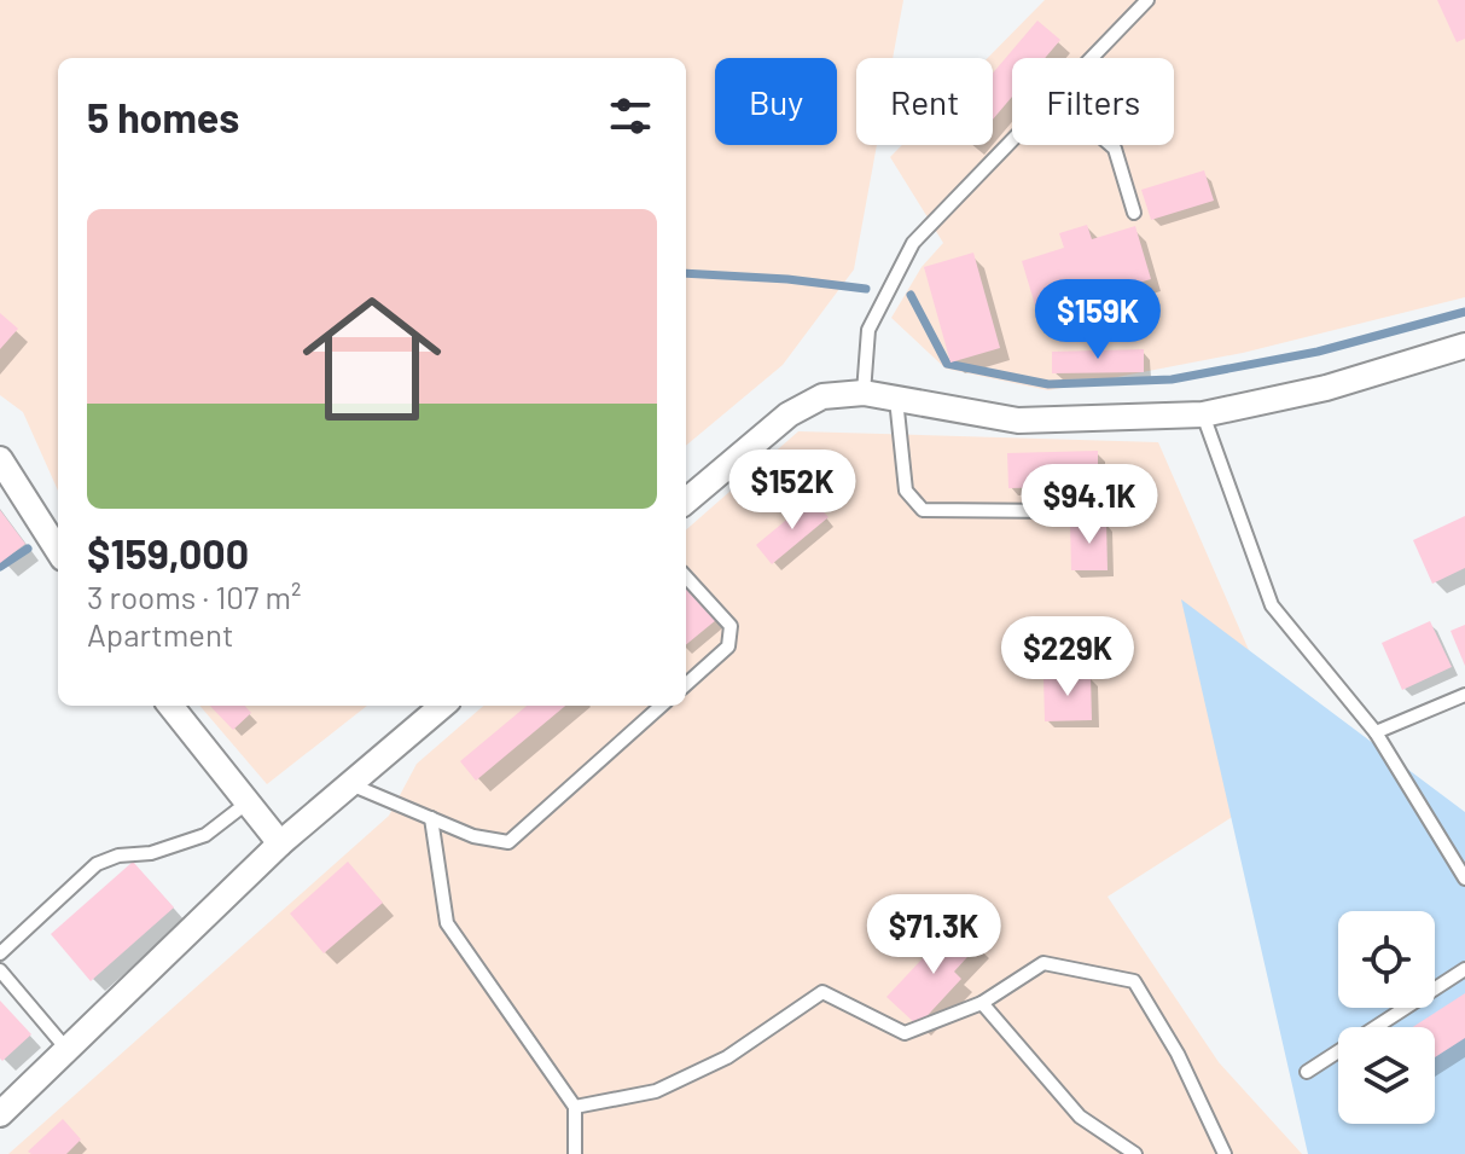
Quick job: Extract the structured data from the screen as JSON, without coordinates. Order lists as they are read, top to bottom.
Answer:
{
  "page": {
    "chip": ["Buy", "Rent", "Filters"],
    "heading": "5 homes",
    "list": [
      {
        "name": "$159,000",
        "note": "3 rooms · 107 m² · Apartment"
      }
    ],
    "price": [
      "$159K",
      "$152K",
      "$94.1K",
      "$229K",
      "$71.3K"
    ]
  }
}
